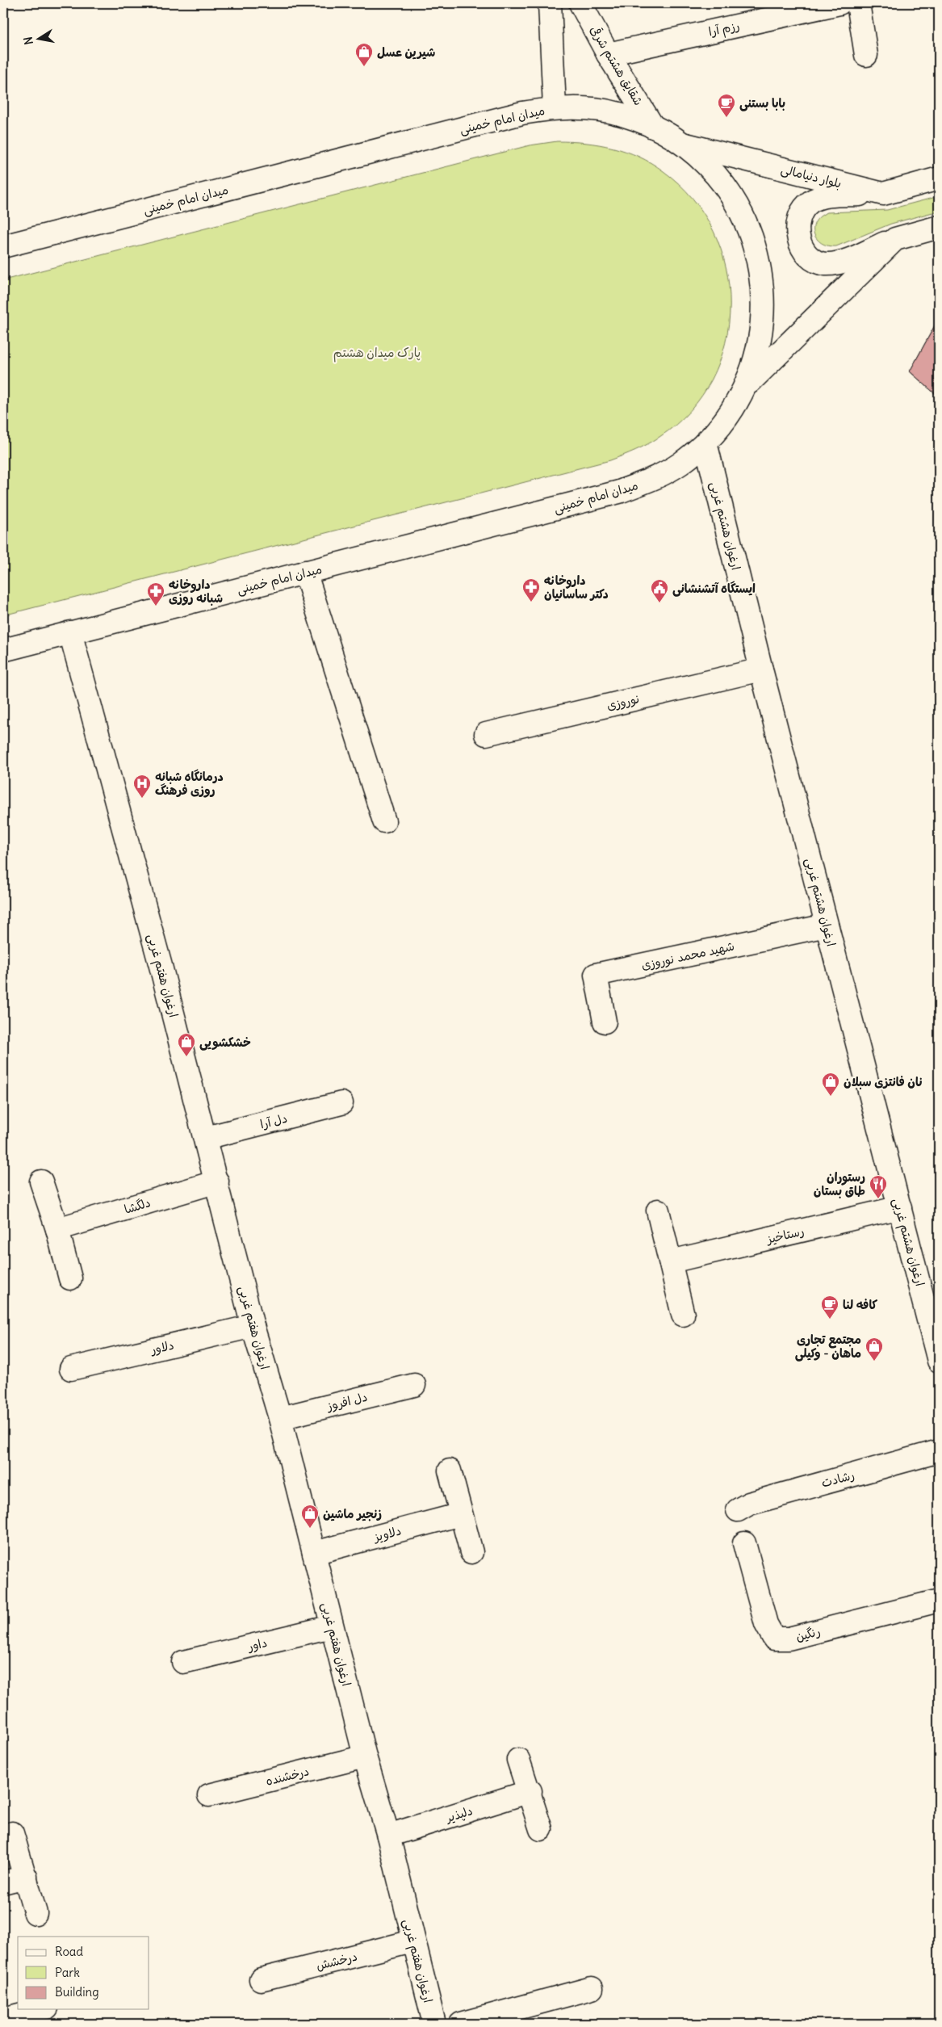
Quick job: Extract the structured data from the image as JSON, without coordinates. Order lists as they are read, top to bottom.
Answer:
{
  "streets": {
    "street": [
      "رزم آرا",
      "شقایق هشتم شرقی",
      "میدان امام خمینی",
      "بلوار دنیامالی",
      "ارغوان هشتم غربی",
      "نوروزی",
      "شهید محمد نوروزی",
      "ارغوان هفتم غربی",
      "دل آرا",
      "دلگشا",
      "رستاخیز",
      "دلاور",
      "دل افروز",
      "رشادت",
      "دلاویز",
      "رنگین",
      "داور",
      "درخشنده",
      "دلپذیر",
      "درخشش"
    ]
  },
  "crossings": [
    ["رزم آرا", "شقایق هشتم شرقی"],
    ["شقایق هشتم شرقی", "میدان امام خمینی"],
    ["میدان امام خمینی", "بلوار دنیامالی"],
    ["میدان امام خمینی", "ارغوان هشتم غربی"],
    ["میدان امام خمینی", "ارغوان هفتم غربی"],
    ["ارغوان هشتم غربی", "نوروزی"],
    ["ارغوان هشتم غربی", "شهید محمد نوروزی"],
    ["ارغوان هشتم غربی", "رستاخیز"],
    ["ارغوان هفتم غربی", "دل آرا"],
    ["ارغوان هفتم غربی", "دلگشا"],
    ["ارغوان هفتم غربی", "دلاور"],
    ["ارغوان هفتم غربی", "دل افروز"],
    ["ارغوان هفتم غربی", "دلاویز"],
    ["ارغوان هفتم غربی", "داور"],
    ["ارغوان هفتم غربی", "درخشنده"],
    ["ارغوان هفتم غربی", "دلپذیر"],
    ["ارغوان هفتم غربی", "درخشش"]
  ],
  "parks": ["پارک میدان هشتم"],
  "places": {
    "shop": [
      "شیرین عسل",
      "خشکشویی",
      "نان فانتزی سبلان",
      "مجتمع تجاری ماهان - وکیلی",
      "زنجیر ماشین"
    ],
    "cafe": ["بابا بستنی", "کافه لنا"],
    "pharmacy": ["داروخانه دکتر ساسانیان", "داروخانه شبانه روزی"],
    "public building": ["ایستگاه آتشنشانی"],
    "hospital": ["درمانگاه شبانه روزی فرهنگ"],
    "restaurant": ["رستوران طاق بستان"]
  },
  "legend": ["Road", "Park", "Building"],
  "north": "left"
}
